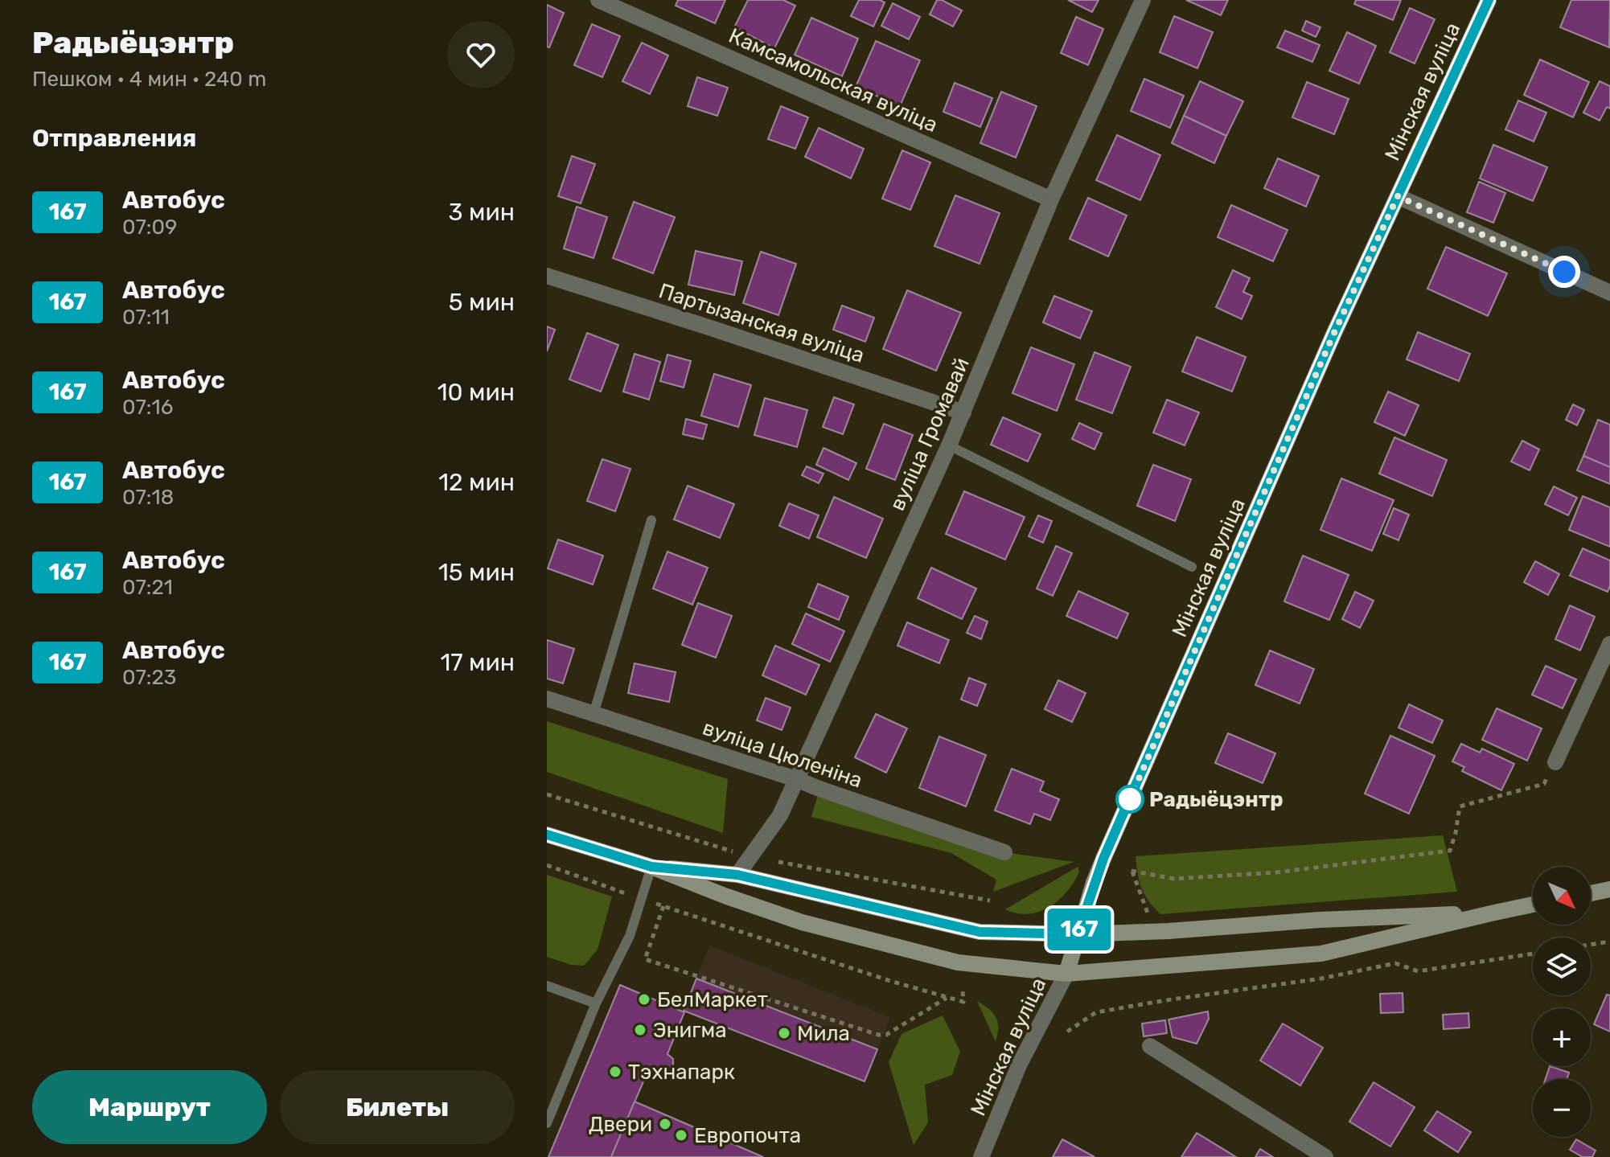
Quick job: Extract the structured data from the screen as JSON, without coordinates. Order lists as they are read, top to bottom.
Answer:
{
  "streets": {
    "main road": ["Мінская вуліца"],
    "street": [
      "Камсамольская вуліца",
      "Партызанская вуліца",
      "вуліца Громавай",
      "вуліца Цюленіна"
    ]
  },
  "crossings": [
    ["Камсамольская вуліца", "вуліца Громавай"],
    ["Партызанская вуліца", "вуліца Громавай"],
    ["вуліца Громавай", "вуліца Цюленіна"]
  ],
  "places": [
    "Радыёцэнтр",
    "БелМаркет",
    "Энигма",
    "Мила",
    "Тэхнапарк",
    "Двери",
    "Европочта"
  ],
  "lines": ["bus line 167"],
  "north": "bottom right",
  "page": {
    "heading": [
      ["Радыёцэнтр", "Пешком · 4 мин · 240 m"],
      "Отправления"
    ],
    "on_map": "167",
    "list": [
      {
        "mark": "167",
        "name": "Автобус",
        "note": "07:09",
        "value": "3 мин"
      },
      {
        "mark": "167",
        "name": "Автобус",
        "note": "07:11",
        "value": "5 мин"
      },
      {
        "mark": "167",
        "name": "Автобус",
        "note": "07:16",
        "value": "10 мин"
      },
      {
        "mark": "167",
        "name": "Автобус",
        "note": "07:18",
        "value": "12 мин"
      },
      {
        "mark": "167",
        "name": "Автобус",
        "note": "07:21",
        "value": "15 мин"
      },
      {
        "mark": "167",
        "name": "Автобус",
        "note": "07:23",
        "value": "17 мин"
      }
    ],
    "map_buttons": ["+", "−"],
    "buttons": ["Маршрут", "Билеты"]
  }
}
